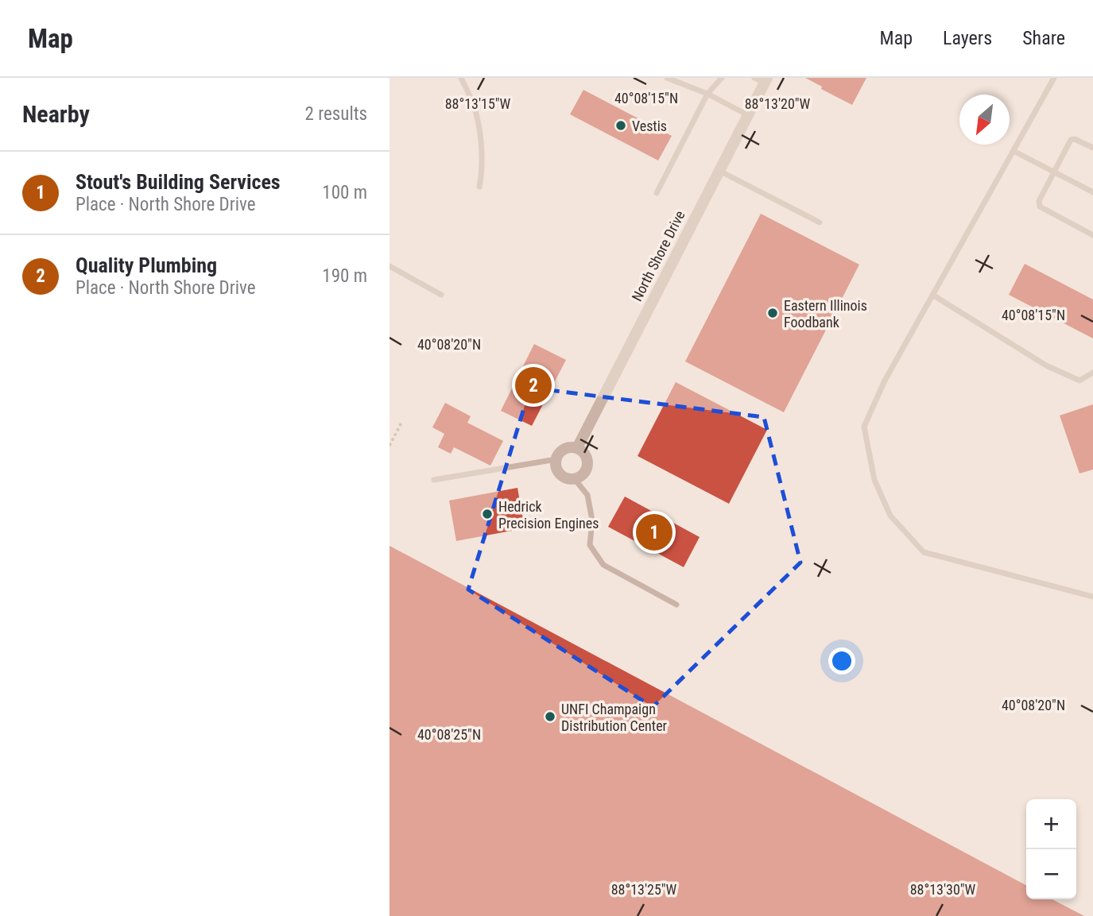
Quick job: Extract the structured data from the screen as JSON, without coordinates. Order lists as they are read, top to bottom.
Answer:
{
  "streets": {
    "street": ["North Shore Drive"]
  },
  "places": [
    "Vestis",
    "Eastern Illinois Foodbank",
    "Hedrick Precision Engines",
    "UNFI Champaign Distribution Center"
  ],
  "north": "bottom left",
  "page": {
    "header": "Map",
    "nav": ["Map", "Layers", "Share"],
    "heading": ["Nearby", "2 results"],
    "list": [
      {
        "mark": "1",
        "name": "Stout's Building Services",
        "note": "Place · North Shore Drive",
        "value": "100 m"
      },
      {
        "mark": "2",
        "name": "Quality Plumbing",
        "note": "Place · North Shore Drive",
        "value": "190 m"
      }
    ],
    "pins": ["2", "1"],
    "map_buttons": ["+", "−"]
  },
  "coordinates": [
    "40°08'15\"N",
    "88°13'15\"W",
    "88°13'20\"W",
    "40°08'20\"N",
    "40°08'25\"N",
    "88°13'25\"W",
    "88°13'30\"W"
  ]
}
